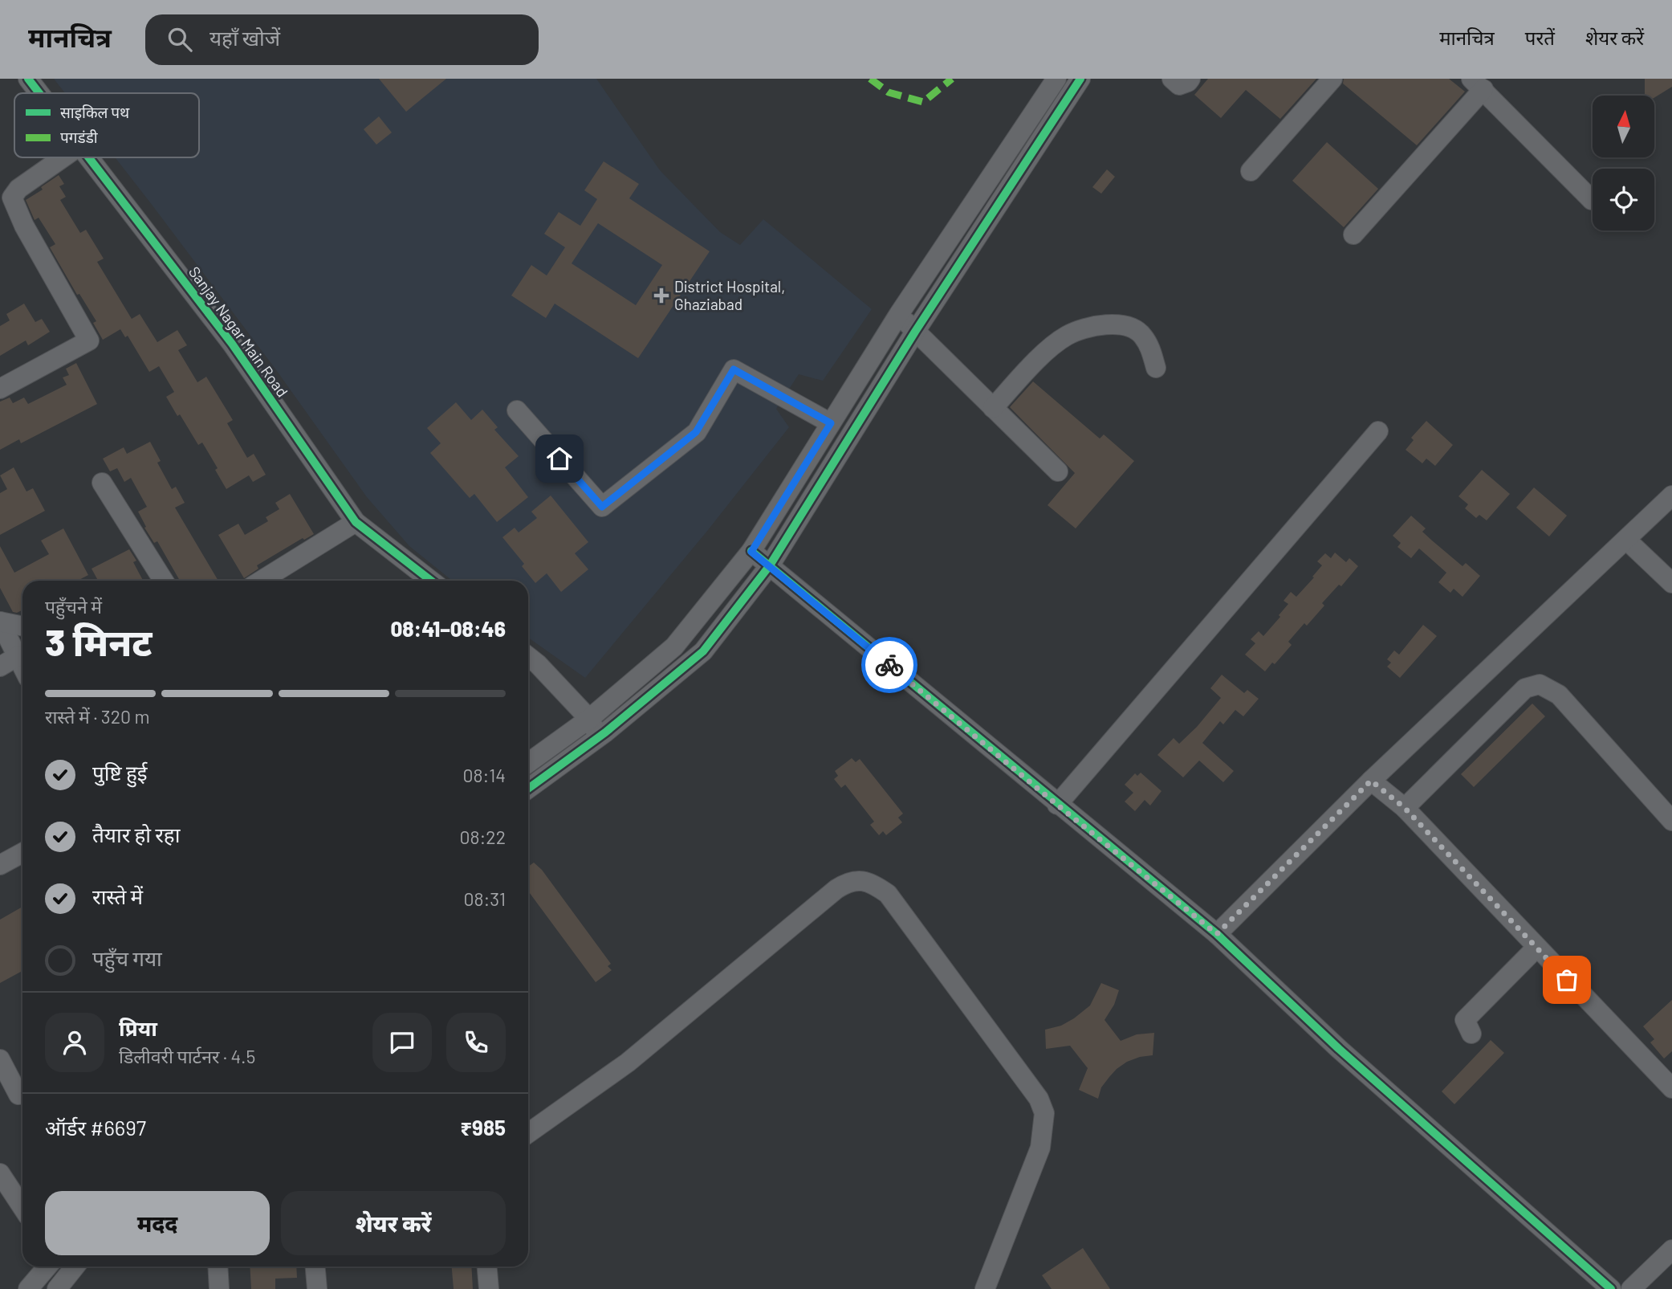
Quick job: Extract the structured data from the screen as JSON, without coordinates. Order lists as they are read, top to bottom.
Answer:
{
  "streets": {
    "street": ["Sanjay Nagar Main Road"]
  },
  "places": {
    "health": ["District Hospital, Ghaziabad"]
  },
  "legend": ["साइकिल पथ", "पगडंडी"],
  "north": "top",
  "page": {
    "header": "मानचित्र",
    "search": "यहाँ खोजें",
    "nav": ["मानचित्र", "परतें", "शेयर करें"],
    "heading": ["3 मिनट", "पहुँचने में", "08:41–08:46"],
    "panel": [
      "प्रिया",
      "डिलीवरी पार्टनर · 4.5",
      "ऑर्डर #6697",
      "₹985"
    ],
    "bar": "रास्ते में · 320 m",
    "list": [
      ["पुष्टि हुई", "08:14"],
      ["तैयार हो रहा", "08:22"],
      ["रास्ते में", "08:31"],
      "पहुँच गया"
    ],
    "buttons": ["मदद", "शेयर करें"]
  }
}
